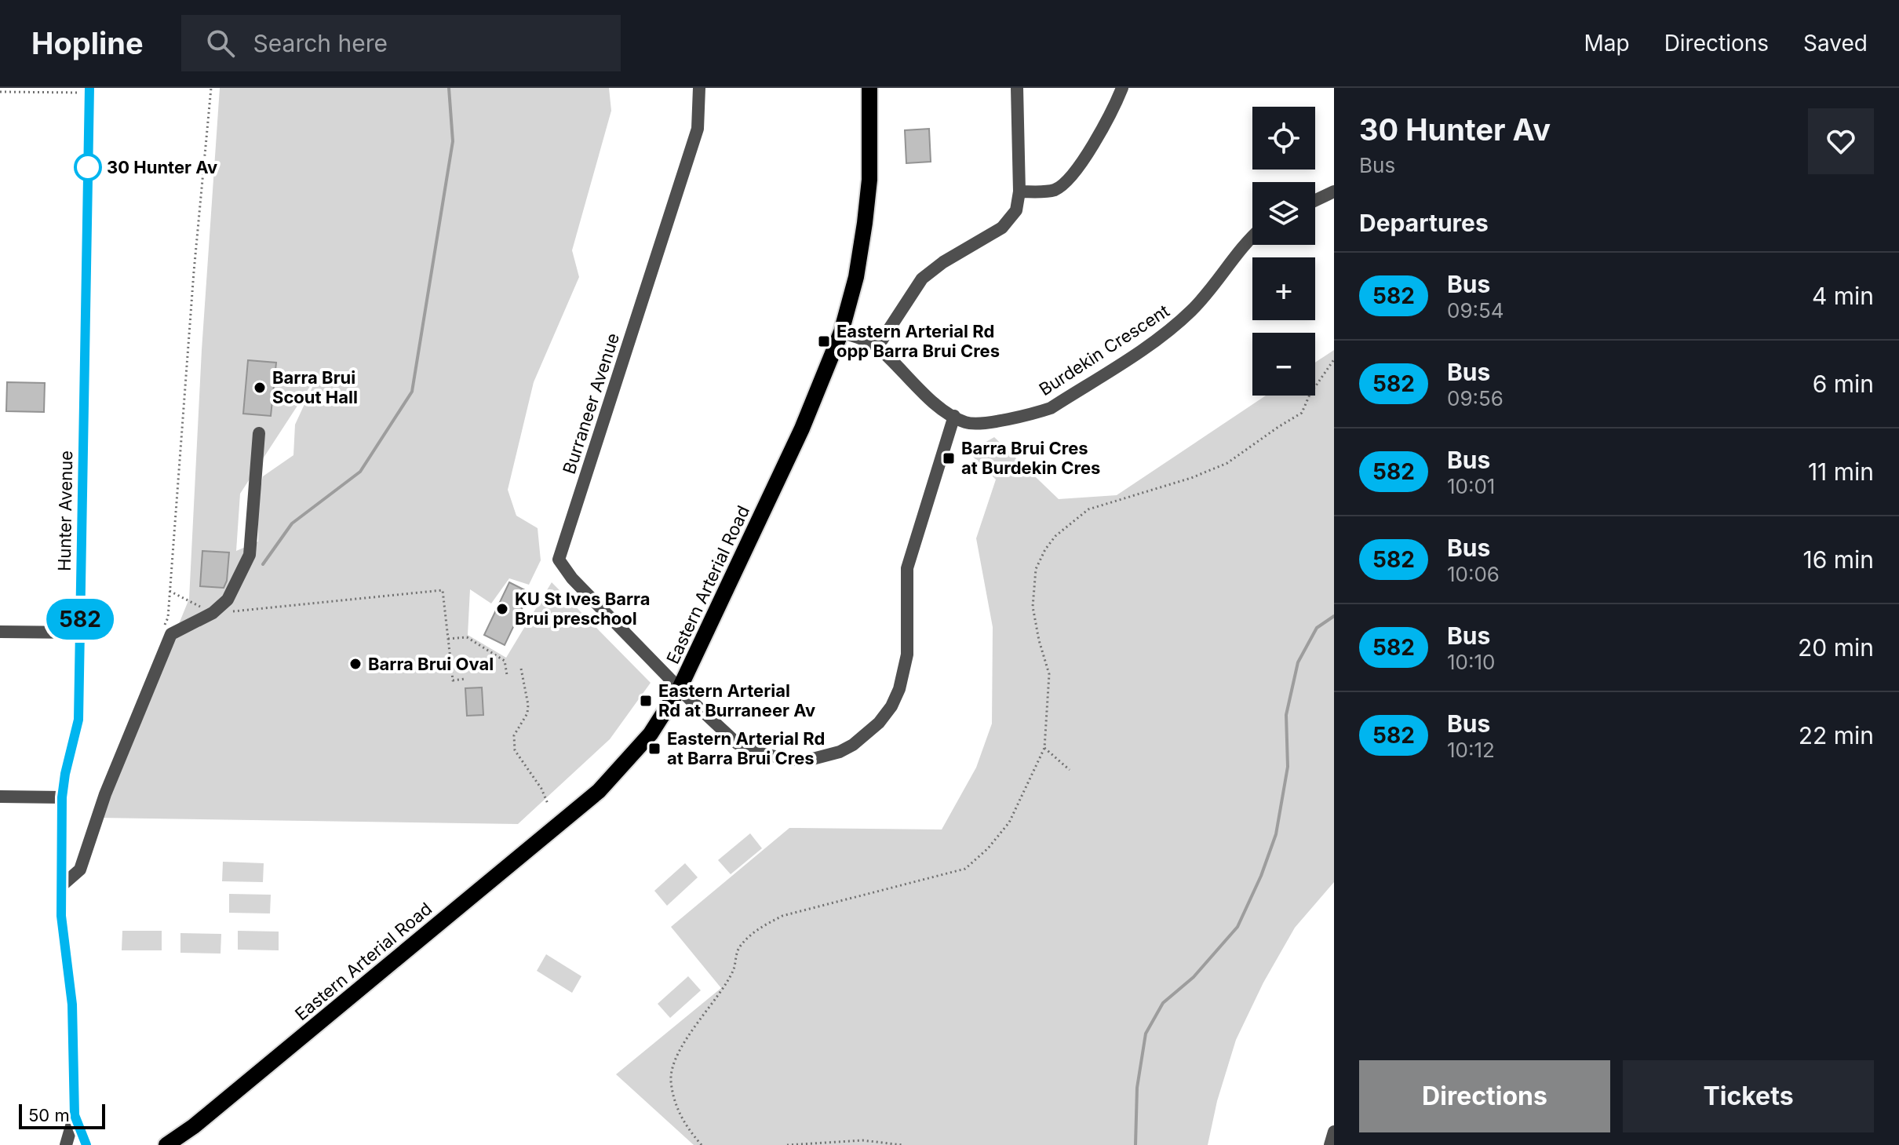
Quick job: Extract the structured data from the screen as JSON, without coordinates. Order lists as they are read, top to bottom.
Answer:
{
  "streets": {
    "main road": ["Eastern Arterial Road"],
    "street": ["Burdekin Crescent", "Burraneer Avenue", "Hunter Avenue"]
  },
  "crossings": [
    ["Burdekin Crescent", "Eastern Arterial Road"],
    ["Burraneer Avenue", "Eastern Arterial Road"]
  ],
  "places": {
    "other": [
      "30 Hunter Av",
      "Barra Brui Scout Hall",
      "KU St Ives Barra Brui preschool",
      "Barra Brui Oval"
    ],
    "transit": [
      "Eastern Arterial Rd opp Barra Brui Cres",
      "Barra Brui Cres at Burdekin Cres",
      "Eastern Arterial Rd at Burraneer Av",
      "Eastern Arterial Rd at Barra Brui Cres"
    ]
  },
  "lines": ["bus line 582"],
  "scale_bar": "50 m",
  "page": {
    "header": "Hopline",
    "search": "Search here",
    "nav": ["Map", "Directions", "Saved"],
    "on_map": "582",
    "heading": [
      ["30 Hunter Av", "Bus"],
      "Departures"
    ],
    "map_buttons": ["+", "−"],
    "list": [
      {
        "mark": "582",
        "name": "Bus",
        "note": "09:54",
        "value": "4 min"
      },
      {
        "mark": "582",
        "name": "Bus",
        "note": "09:56",
        "value": "6 min"
      },
      {
        "mark": "582",
        "name": "Bus",
        "note": "10:01",
        "value": "11 min"
      },
      {
        "mark": "582",
        "name": "Bus",
        "note": "10:06",
        "value": "16 min"
      },
      {
        "mark": "582",
        "name": "Bus",
        "note": "10:10",
        "value": "20 min"
      },
      {
        "mark": "582",
        "name": "Bus",
        "note": "10:12",
        "value": "22 min"
      }
    ],
    "buttons": ["Directions", "Tickets"],
    "scale": "50 m"
  }
}
